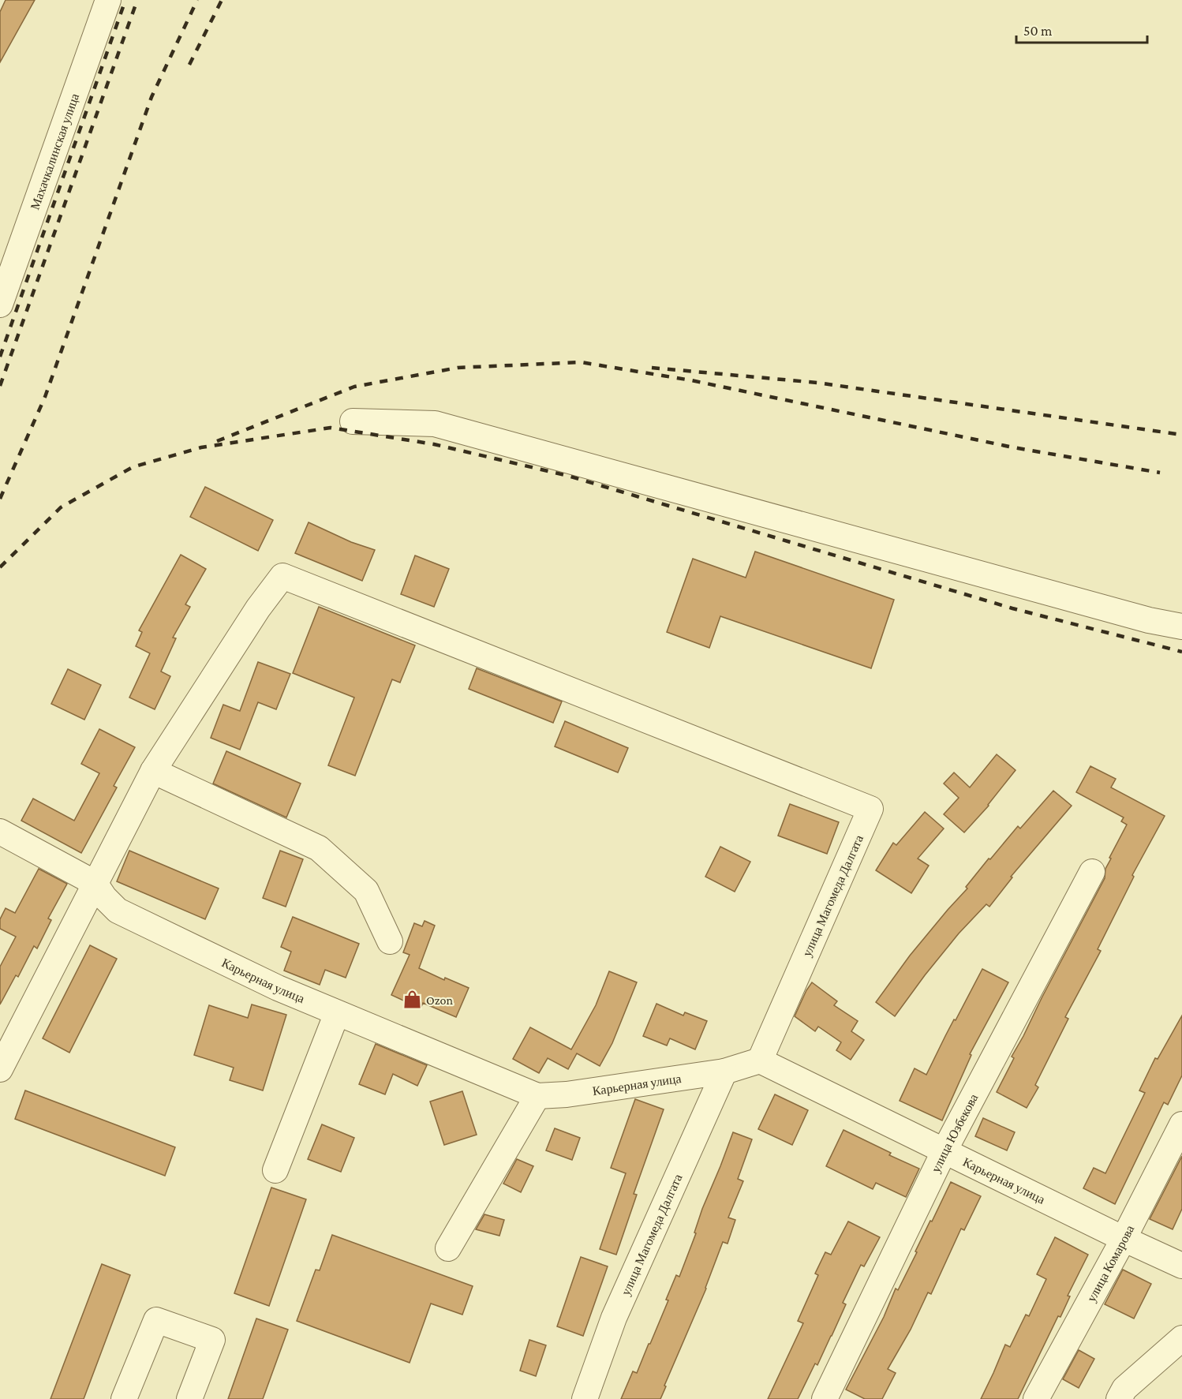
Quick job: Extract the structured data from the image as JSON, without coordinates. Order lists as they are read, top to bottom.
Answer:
{
  "streets": {
    "street": [
      "Махачкалинская улица",
      "улица Магомеда Далгата",
      "Карьерная улица",
      "улица Юзбекова",
      "улица Комарова"
    ]
  },
  "crossings": [
    ["улица Магомеда Далгата", "Карьерная улица"],
    ["Карьерная улица", "улица Юзбекова"],
    ["Карьерная улица", "улица Комарова"]
  ],
  "places": {
    "shop": ["Ozon"]
  },
  "scale_bar": "50 m"
}
